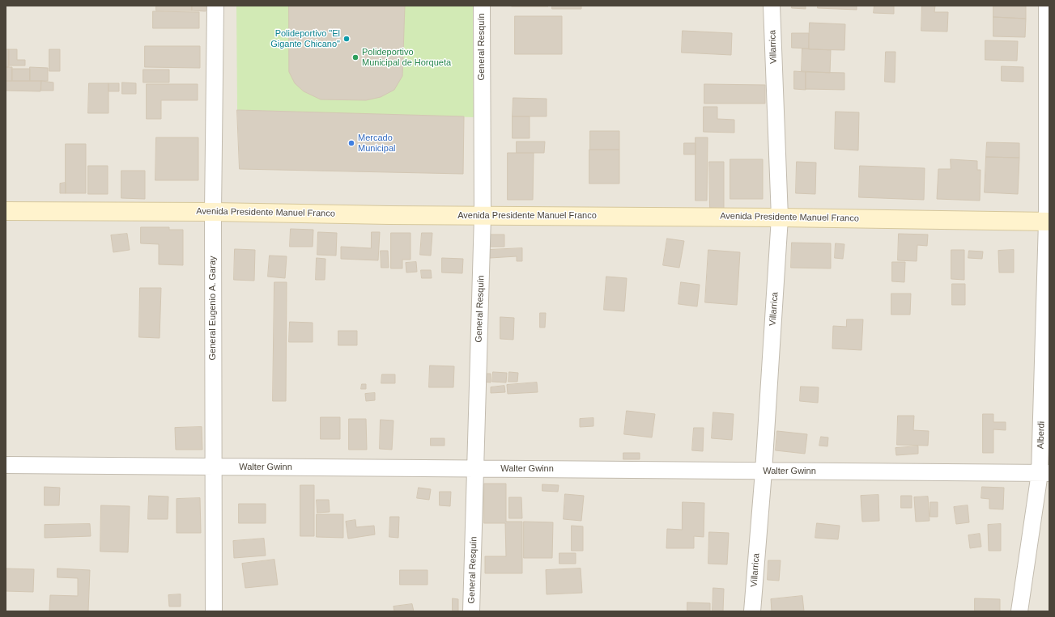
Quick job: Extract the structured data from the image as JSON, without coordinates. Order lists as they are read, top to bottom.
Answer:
{
  "streets": {
    "main road": ["Avenida Presidente Manuel Franco"],
    "street": [
      "General Resquín",
      "Villarrica",
      "General Eugenio A. Garay",
      "Alberdi",
      "Walter Gwinn"
    ]
  },
  "crossings": [
    ["General Resquín", "Avenida Presidente Manuel Franco"],
    ["General Resquín", "Walter Gwinn"],
    ["Villarrica", "Avenida Presidente Manuel Franco"],
    ["Villarrica", "Walter Gwinn"],
    ["Avenida Presidente Manuel Franco", "General Eugenio A. Garay"],
    ["Avenida Presidente Manuel Franco", "Alberdi"],
    ["General Eugenio A. Garay", "Walter Gwinn"],
    ["Alberdi", "Walter Gwinn"]
  ],
  "places": ["Polideportivo \"El Gigante Chicano\"", "Polideportivo Municipal de Horqueta", "Mercado Municipal"]
}
